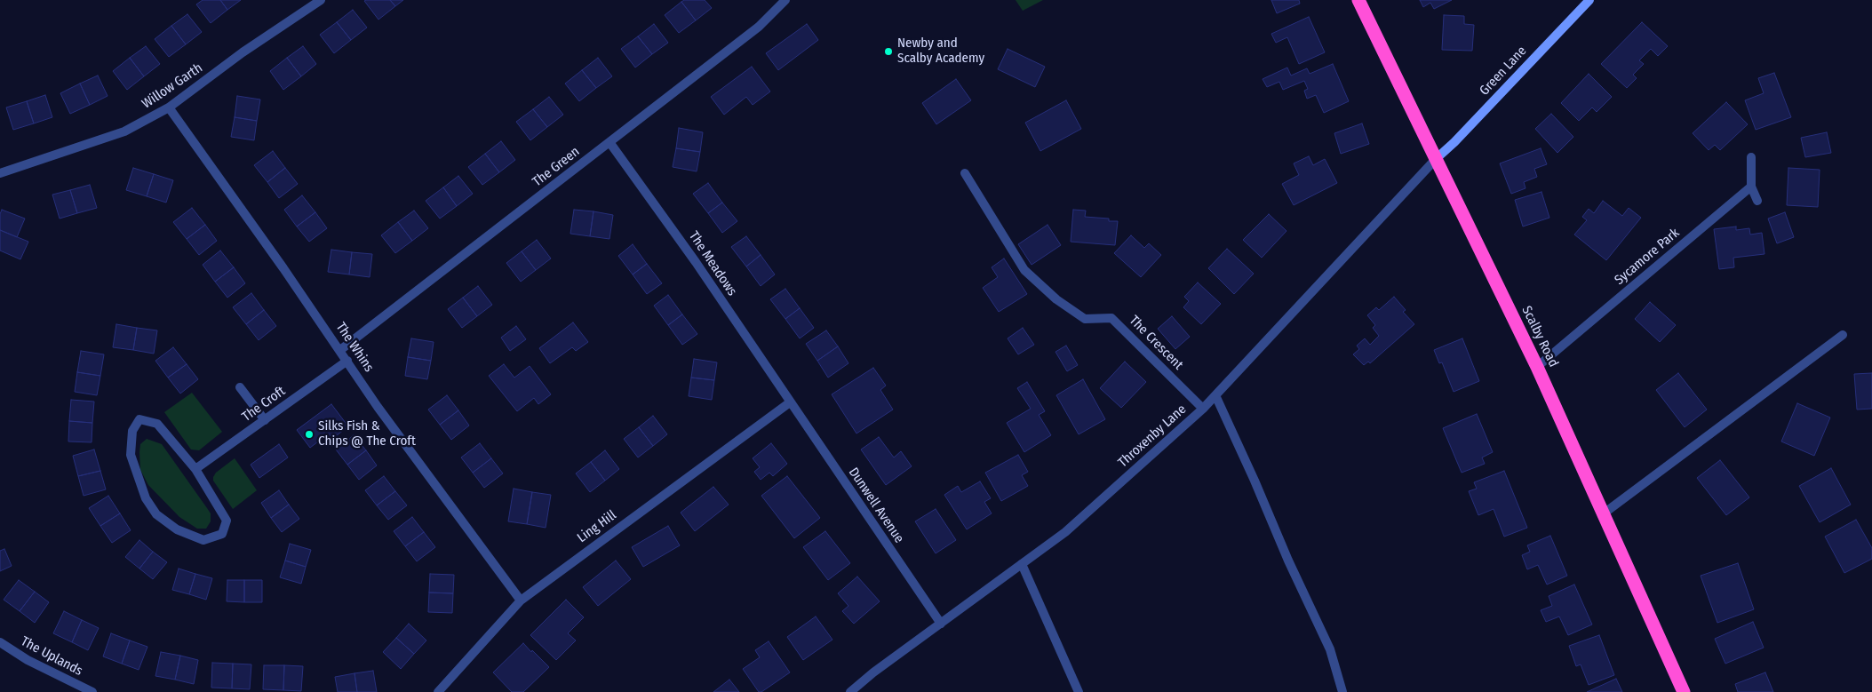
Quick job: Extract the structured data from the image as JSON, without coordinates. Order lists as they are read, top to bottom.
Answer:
{
  "streets": {
    "highway": ["Scalby Road"],
    "street": [
      "Green Lane",
      "Willow Garth",
      "The Green",
      "Sycamore Park",
      "The Meadows",
      "The Crescent",
      "The Whins",
      "The Croft",
      "Throxenby Lane",
      "Dunwell Avenue",
      "Ling Hill",
      "The Uplands"
    ]
  },
  "crossings": [
    ["Green Lane", "Scalby Road"],
    ["Green Lane", "Throxenby Lane"],
    ["Willow Garth", "The Whins"],
    ["The Green", "The Meadows"],
    ["The Green", "The Whins"],
    ["Sycamore Park", "Scalby Road"],
    ["The Meadows", "Dunwell Avenue"],
    ["The Meadows", "Ling Hill"],
    ["Scalby Road", "Throxenby Lane"],
    ["The Crescent", "Throxenby Lane"],
    ["The Whins", "The Croft"],
    ["The Whins", "Ling Hill"],
    ["Throxenby Lane", "Dunwell Avenue"],
    ["Dunwell Avenue", "Ling Hill"]
  ],
  "places": ["Newby and Scalby Academy", "Silks Fish & Chips @ The Croft"]
}
